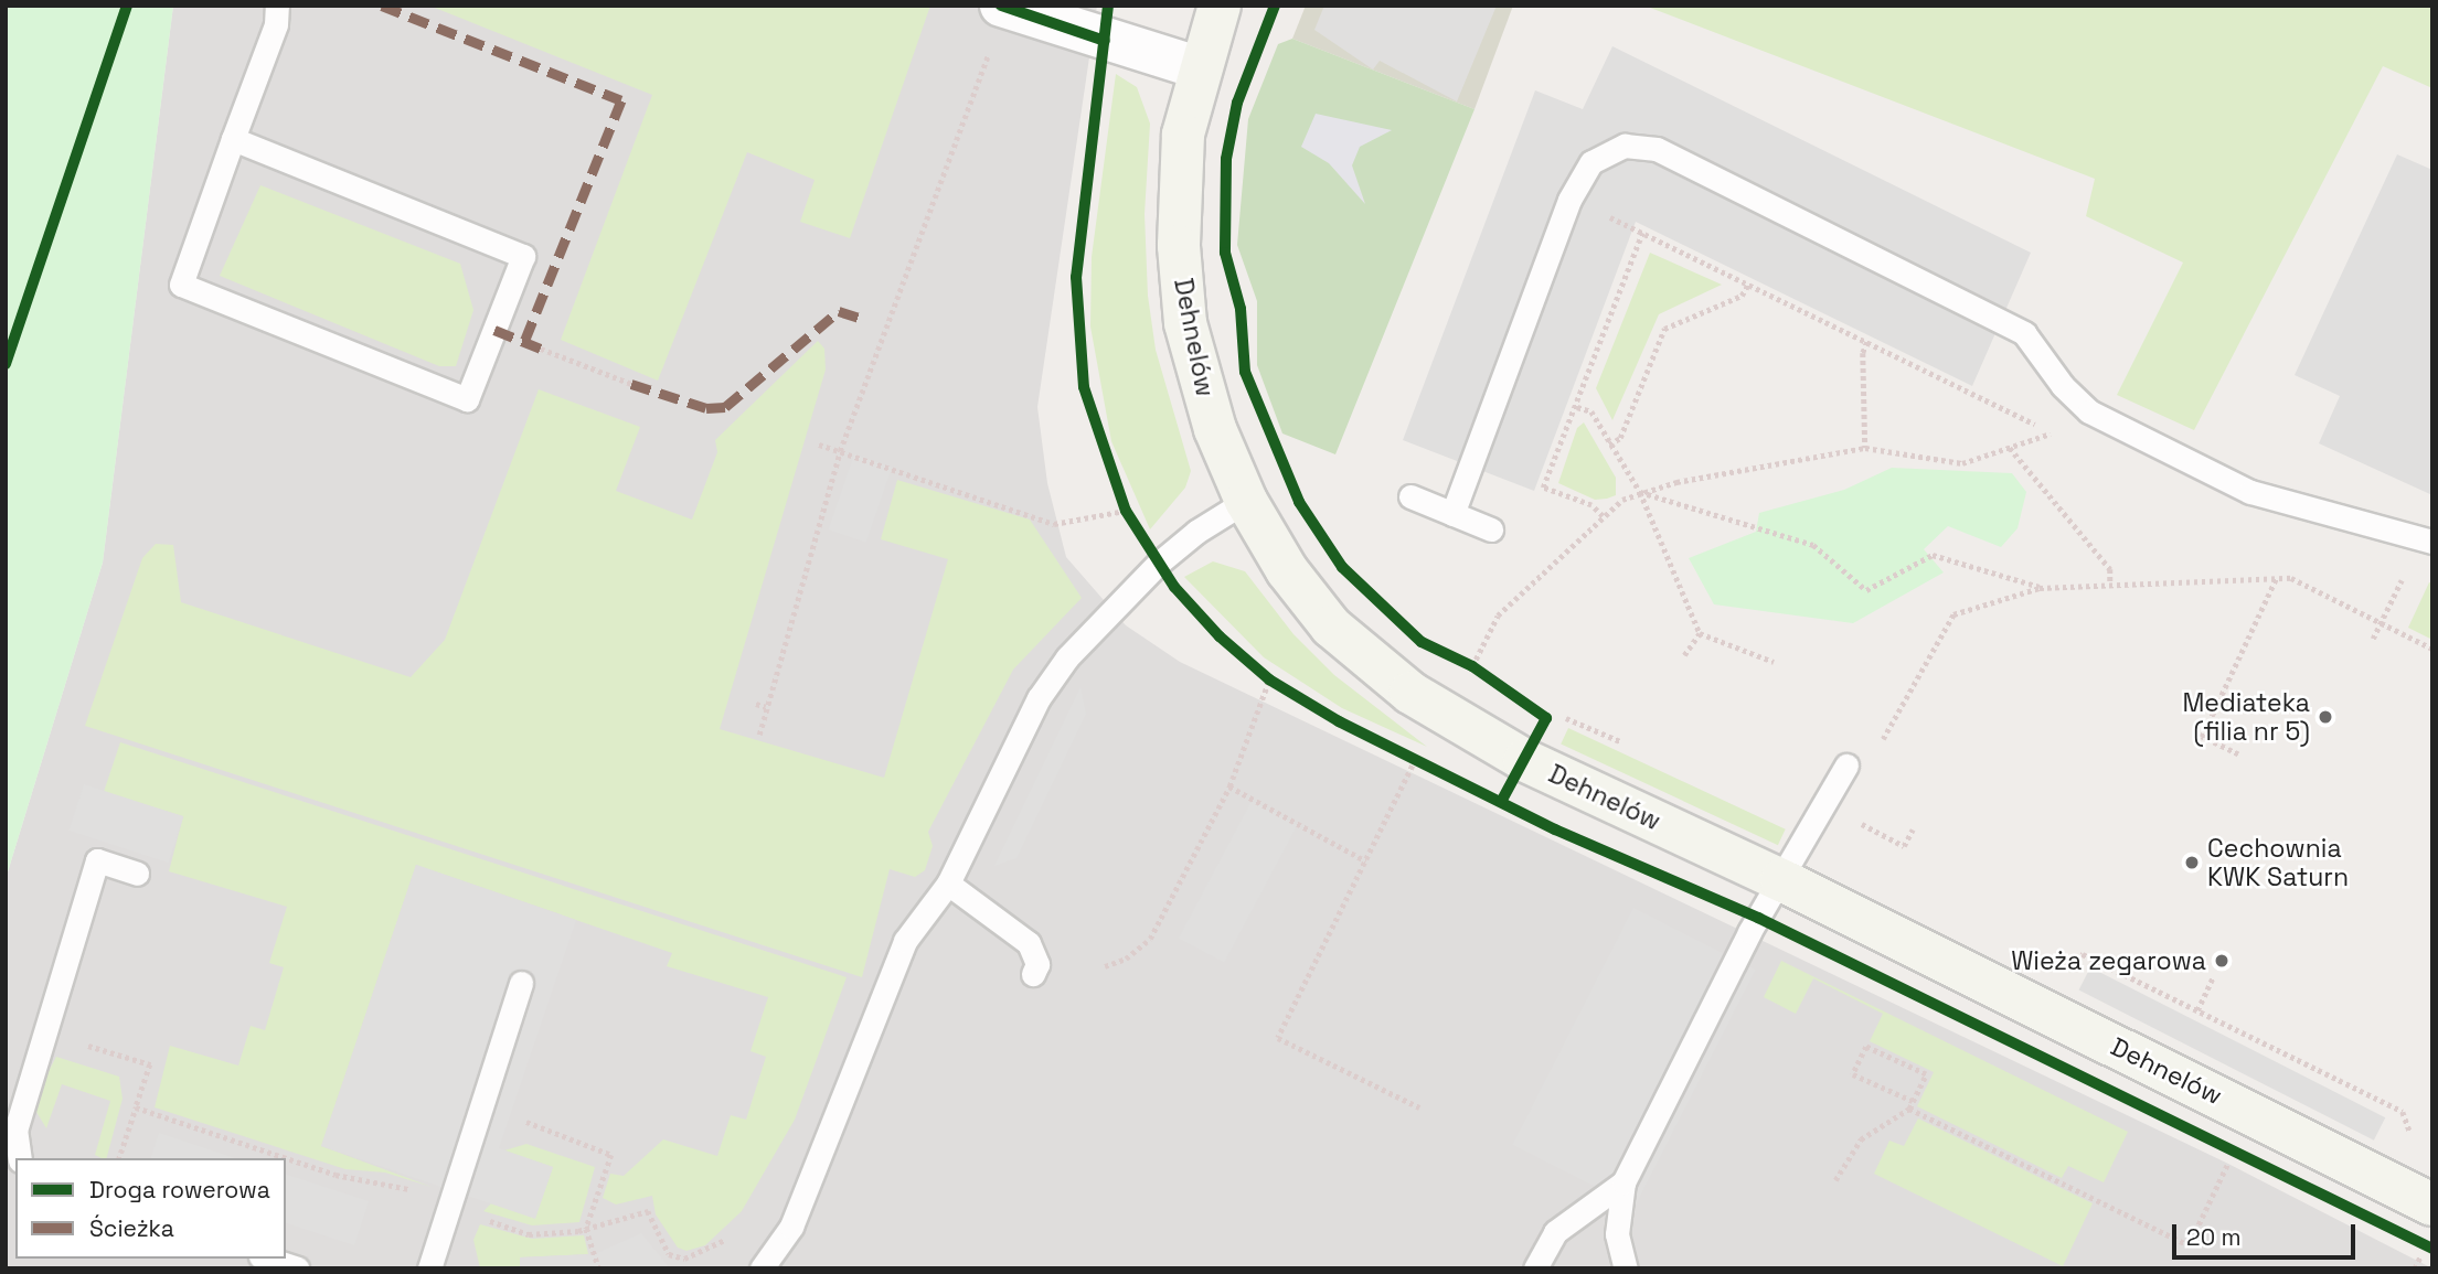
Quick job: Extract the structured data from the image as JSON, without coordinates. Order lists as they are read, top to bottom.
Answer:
{
  "streets": {
    "street": ["Dehnelów"]
  },
  "places": ["Mediateka (filia nr 5)", "Cechownia KWK Saturn", "Wieża zegarowa"],
  "legend": ["Droga rowerowa", "Ścieżka"],
  "scale_bar": "20 m"
}
